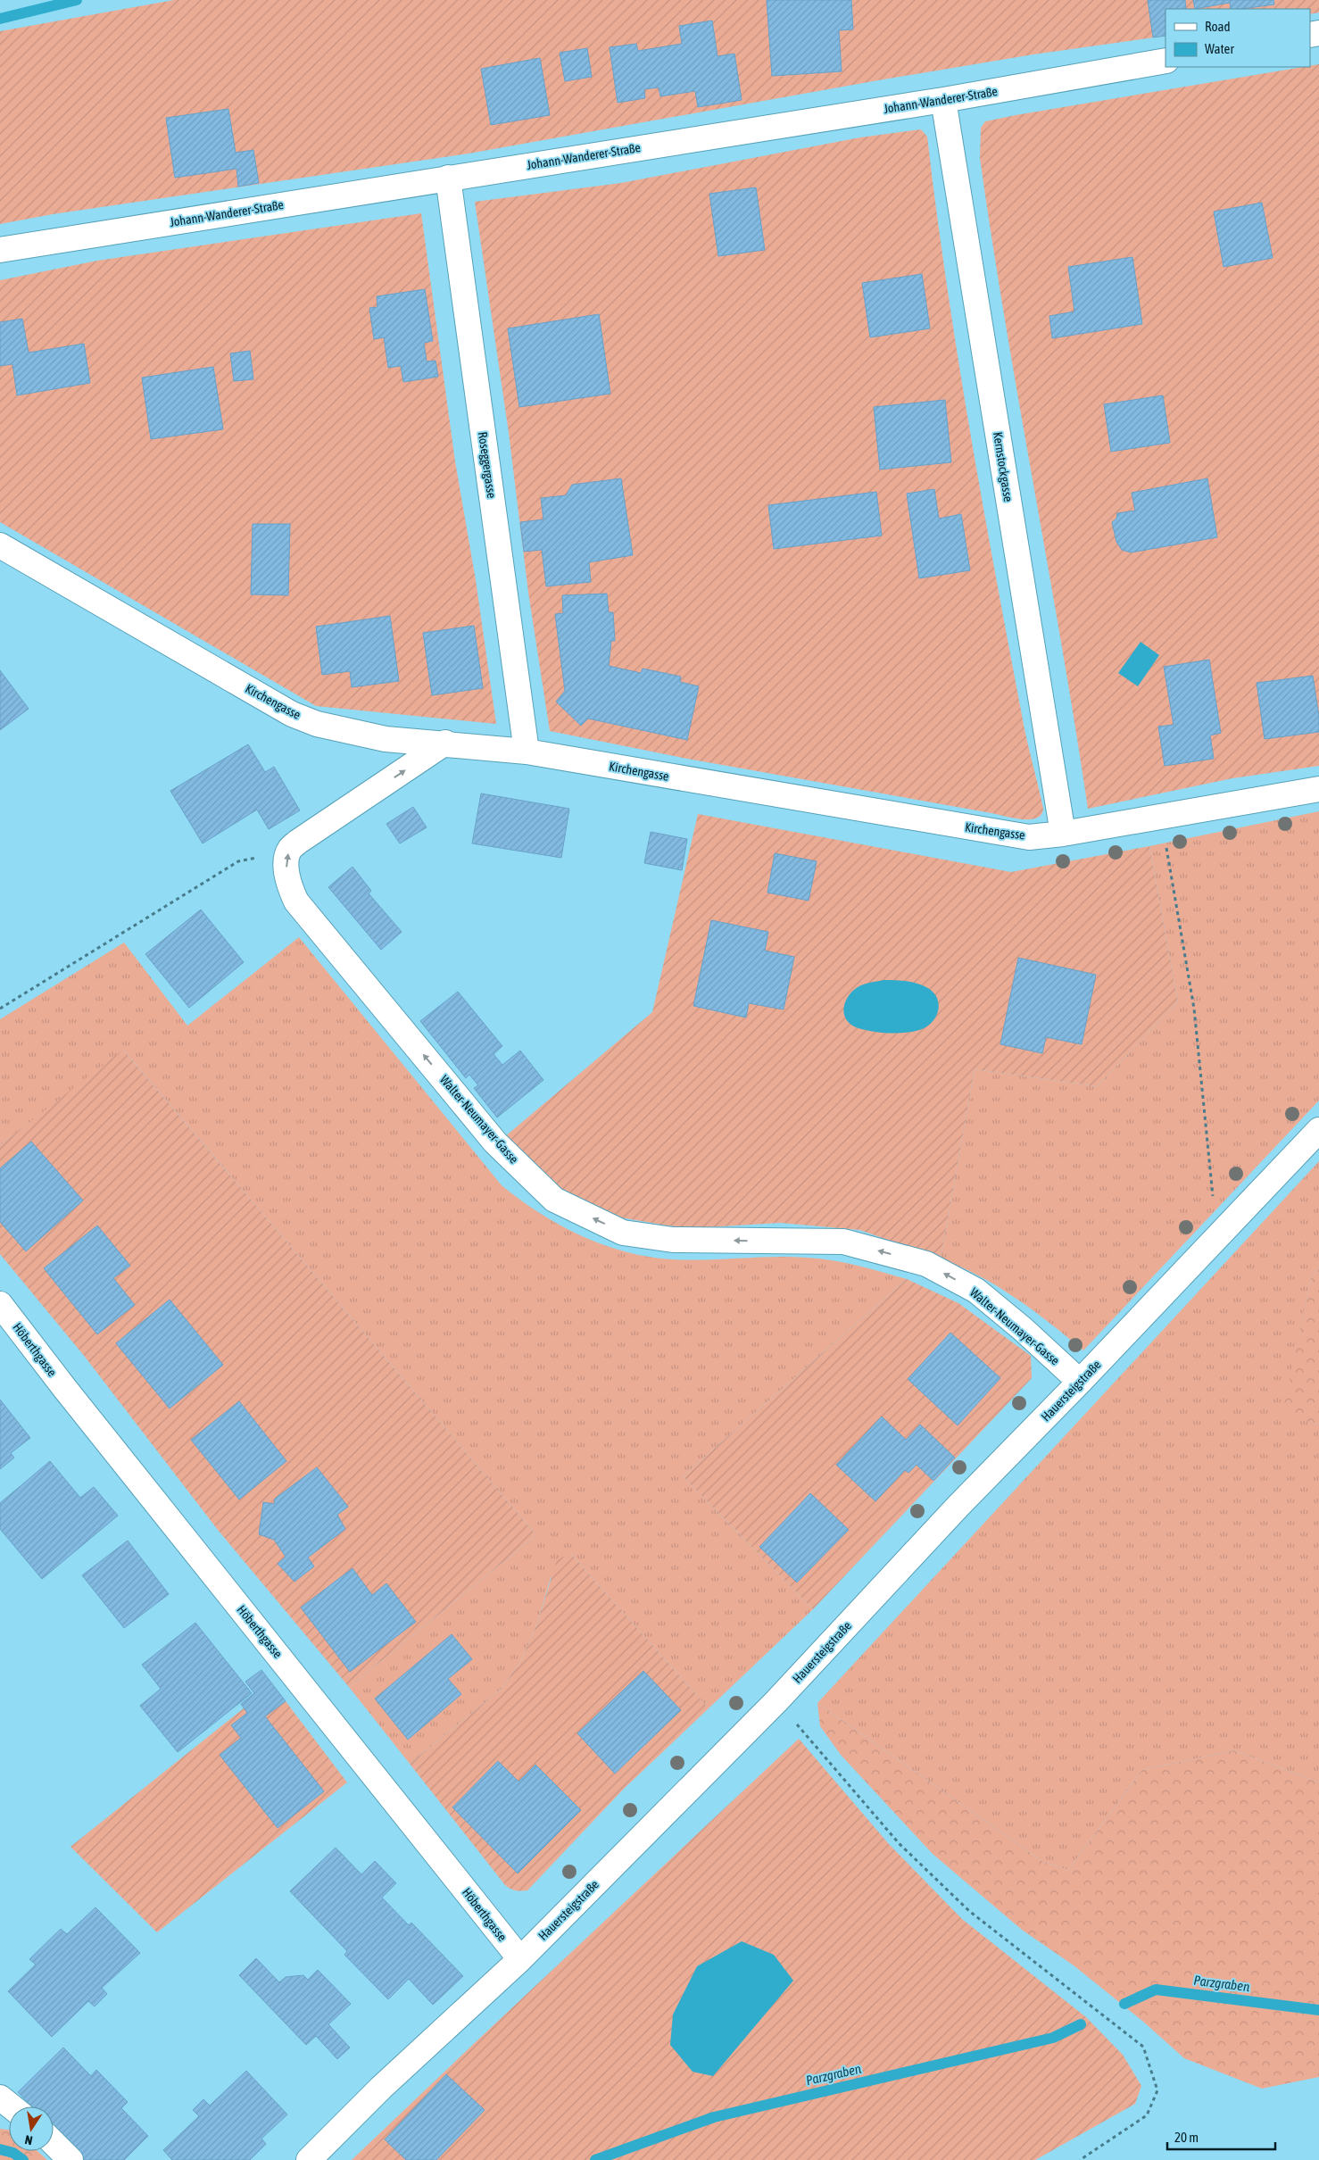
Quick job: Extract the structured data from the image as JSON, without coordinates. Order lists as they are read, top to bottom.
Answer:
{
  "streets": {
    "street": [
      "Johann-Wanderer-Straße",
      "Roseggergasse",
      "Kernstockgasse",
      "Kirchengasse",
      "Walter-Neumayer-Gasse",
      "Höberthgasse",
      "Hauersteigstraße"
    ]
  },
  "crossings": [
    ["Johann-Wanderer-Straße", "Roseggergasse"],
    ["Johann-Wanderer-Straße", "Kernstockgasse"],
    ["Roseggergasse", "Kirchengasse"],
    ["Kernstockgasse", "Kirchengasse"],
    ["Walter-Neumayer-Gasse", "Hauersteigstraße"],
    ["Höberthgasse", "Hauersteigstraße"]
  ],
  "one_way": ["Walter-Neumayer-Gasse"],
  "water": ["Parzgraben"],
  "legend": ["Road", "Water"],
  "scale_bar": "20 m",
  "north": "bottom"
}
